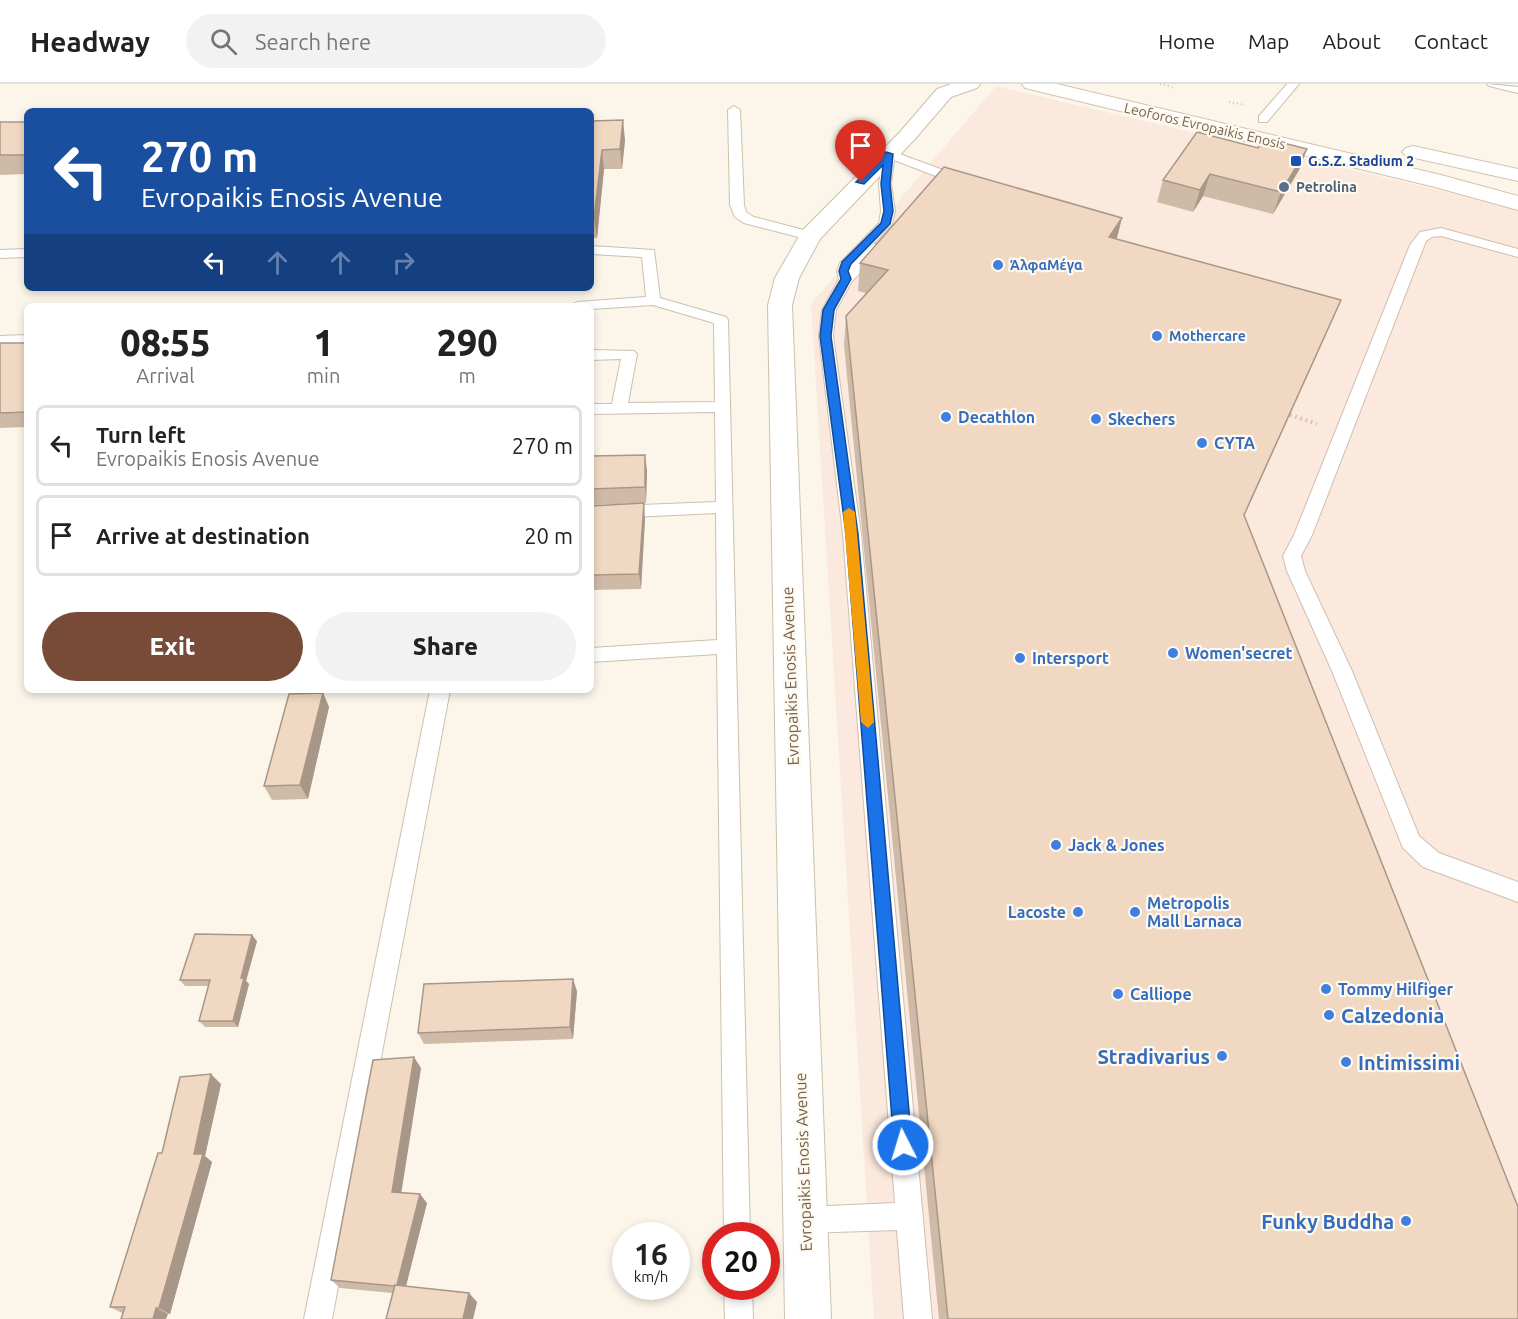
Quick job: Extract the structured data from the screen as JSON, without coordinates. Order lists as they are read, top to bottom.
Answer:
{
  "streets": {
    "street": ["Leoforos Evropaikis Enosis", "Evropaikis Enosis Avenue"]
  },
  "places": {
    "transit": ["G.S.Z. Stadium 2"],
    "other": [
      "Petrolina",
      "ΆλφαΜέγα",
      "Mothercare",
      "Decathlon",
      "Skechers",
      "CYTA",
      "Women'secret",
      "Intersport",
      "Jack & Jones",
      "Lacoste",
      "Metropolis Mall Larnaca",
      "Tommy Hilfiger",
      "Calliope",
      "Calzedonia",
      "Stradivarius",
      "Intimissimi",
      "Funky Buddha"
    ]
  },
  "page": {
    "header": "Headway",
    "search": "Search here",
    "nav": [
      "Home",
      "Map",
      "About",
      "Contact"
    ],
    "turn": ["270 m", "Evropaikis Enosis Avenue"],
    "eta": [
      "08:55",
      "Arrival",
      "1",
      "min",
      "290",
      "m"
    ],
    "list": [
      {
        "name": "Turn left",
        "note": "Evropaikis Enosis Avenue",
        "value": "270 m"
      },
      {
        "name": "Arrive at destination",
        "value": "20 m"
      }
    ],
    "buttons": ["Exit", "Share"],
    "speed": "16 km/h",
    "limit": "20"
  }
}
